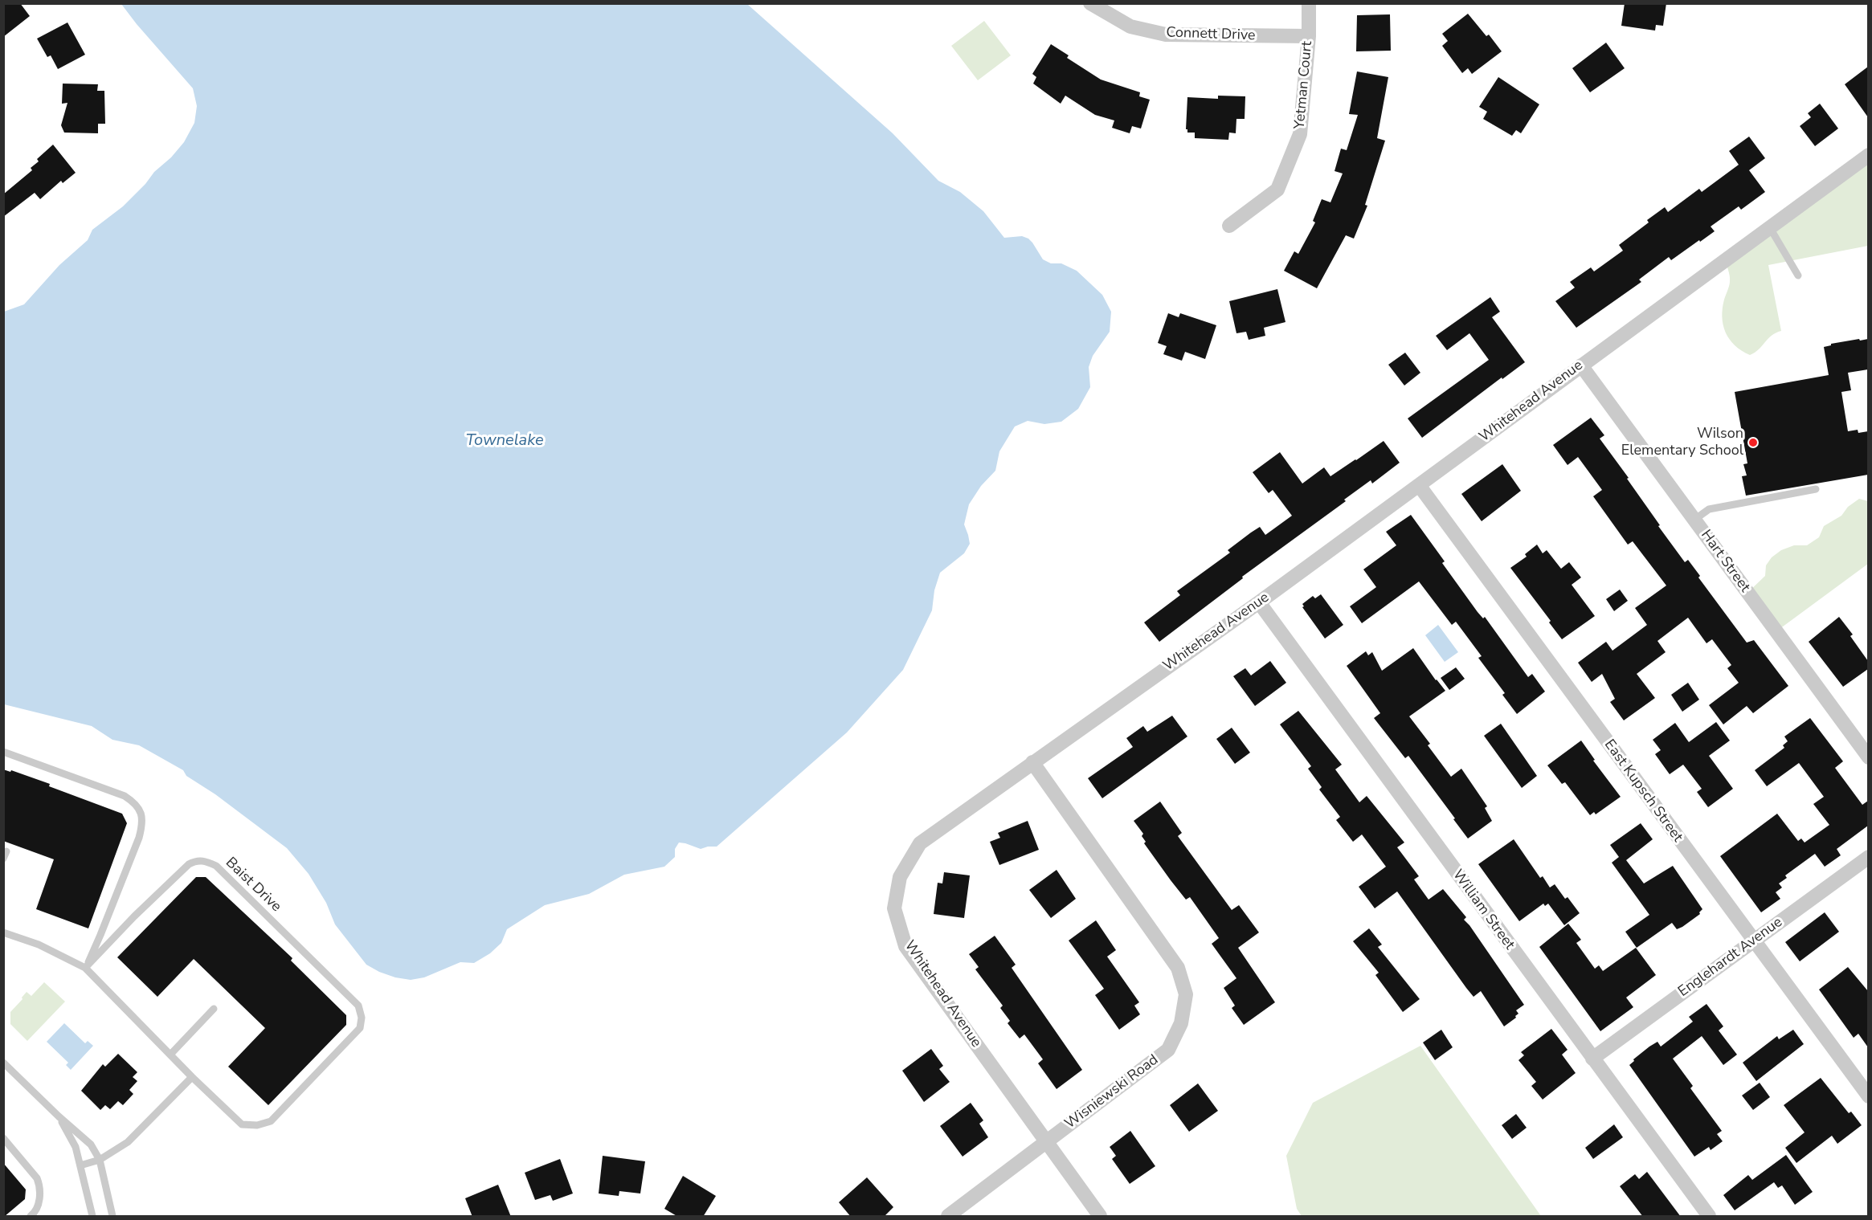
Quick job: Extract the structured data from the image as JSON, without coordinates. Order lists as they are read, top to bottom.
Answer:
{
  "streets": {
    "street": [
      "Connett Drive",
      "Yetman Court",
      "Whitehead Avenue",
      "Hart Street",
      "East Kupsch Street",
      "William Street",
      "Englehardt Avenue",
      "Wisniewski Road"
    ],
    "lane": ["Baist Drive"]
  },
  "crossings": [
    ["Connett Drive", "Yetman Court"],
    ["Whitehead Avenue", "Hart Street"],
    ["Whitehead Avenue", "East Kupsch Street"],
    ["Whitehead Avenue", "William Street"],
    ["Whitehead Avenue", "Wisniewski Road"],
    ["East Kupsch Street", "Englehardt Avenue"],
    ["William Street", "Englehardt Avenue"]
  ],
  "water": ["Townelake"],
  "places": ["Wilson Elementary School"]
}
